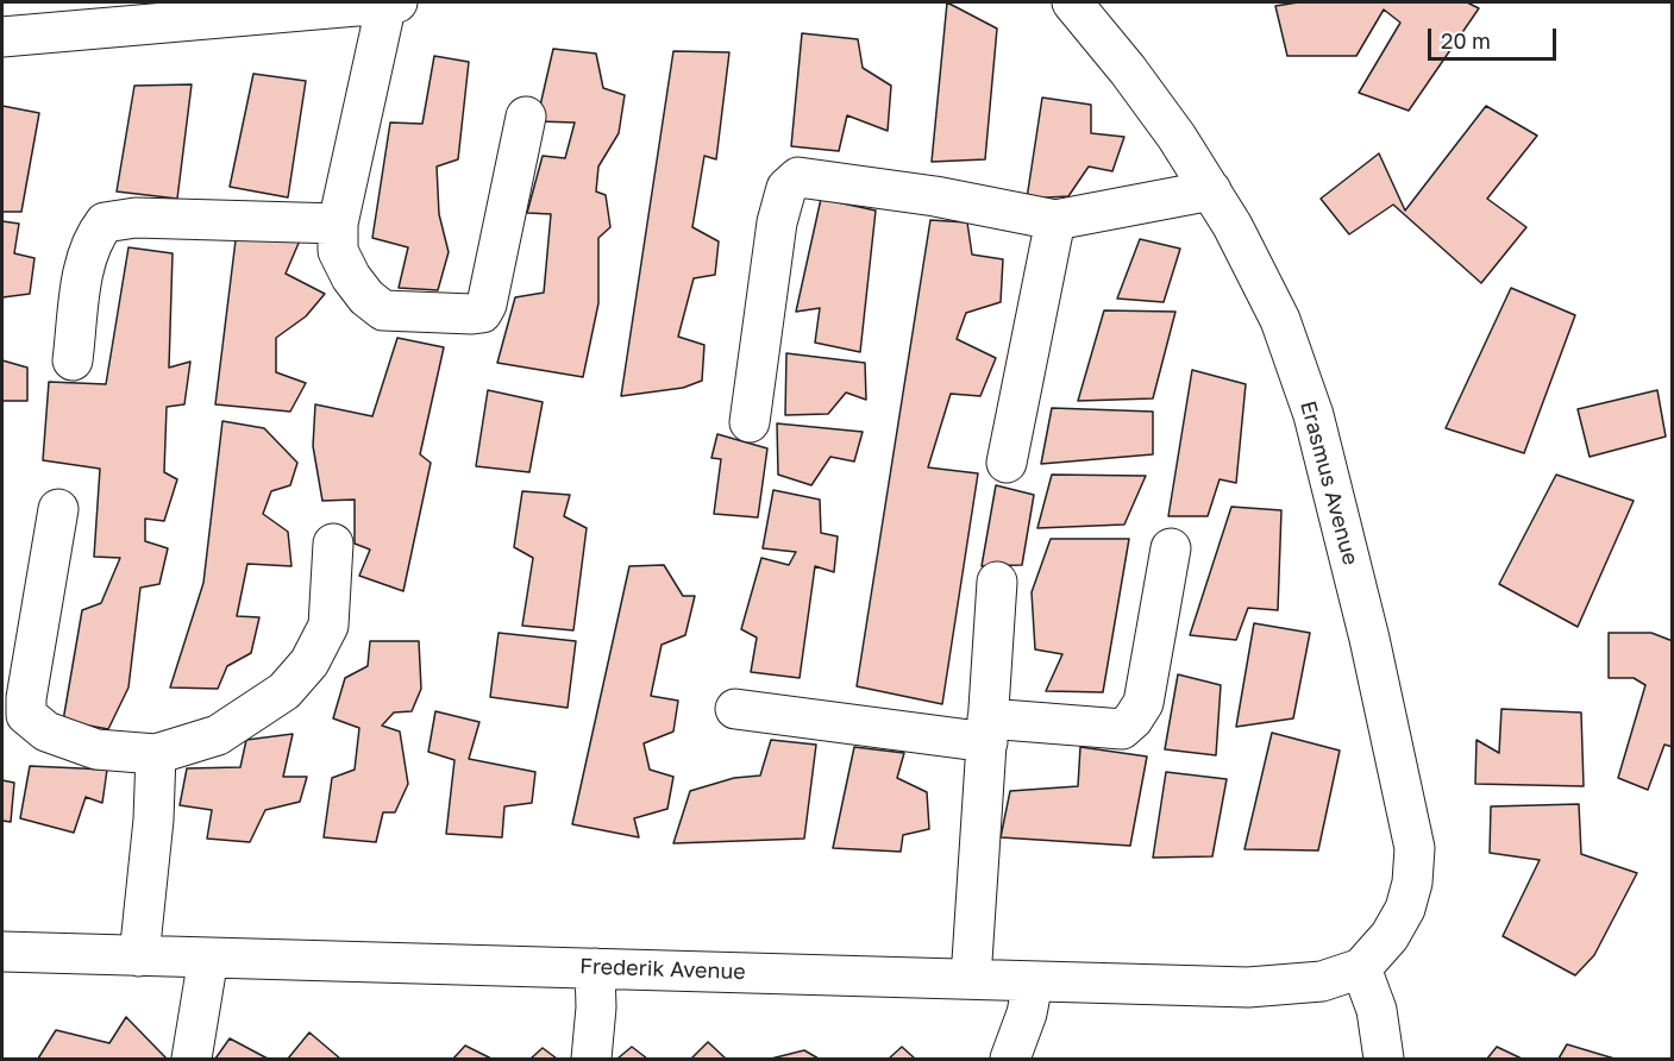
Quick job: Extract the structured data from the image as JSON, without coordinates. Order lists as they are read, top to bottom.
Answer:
{
  "streets": {
    "street": ["Erasmus Avenue", "Frederik Avenue"]
  },
  "crossings": [
    ["Erasmus Avenue", "Frederik Avenue"]
  ],
  "scale_bar": "20 m"
}
